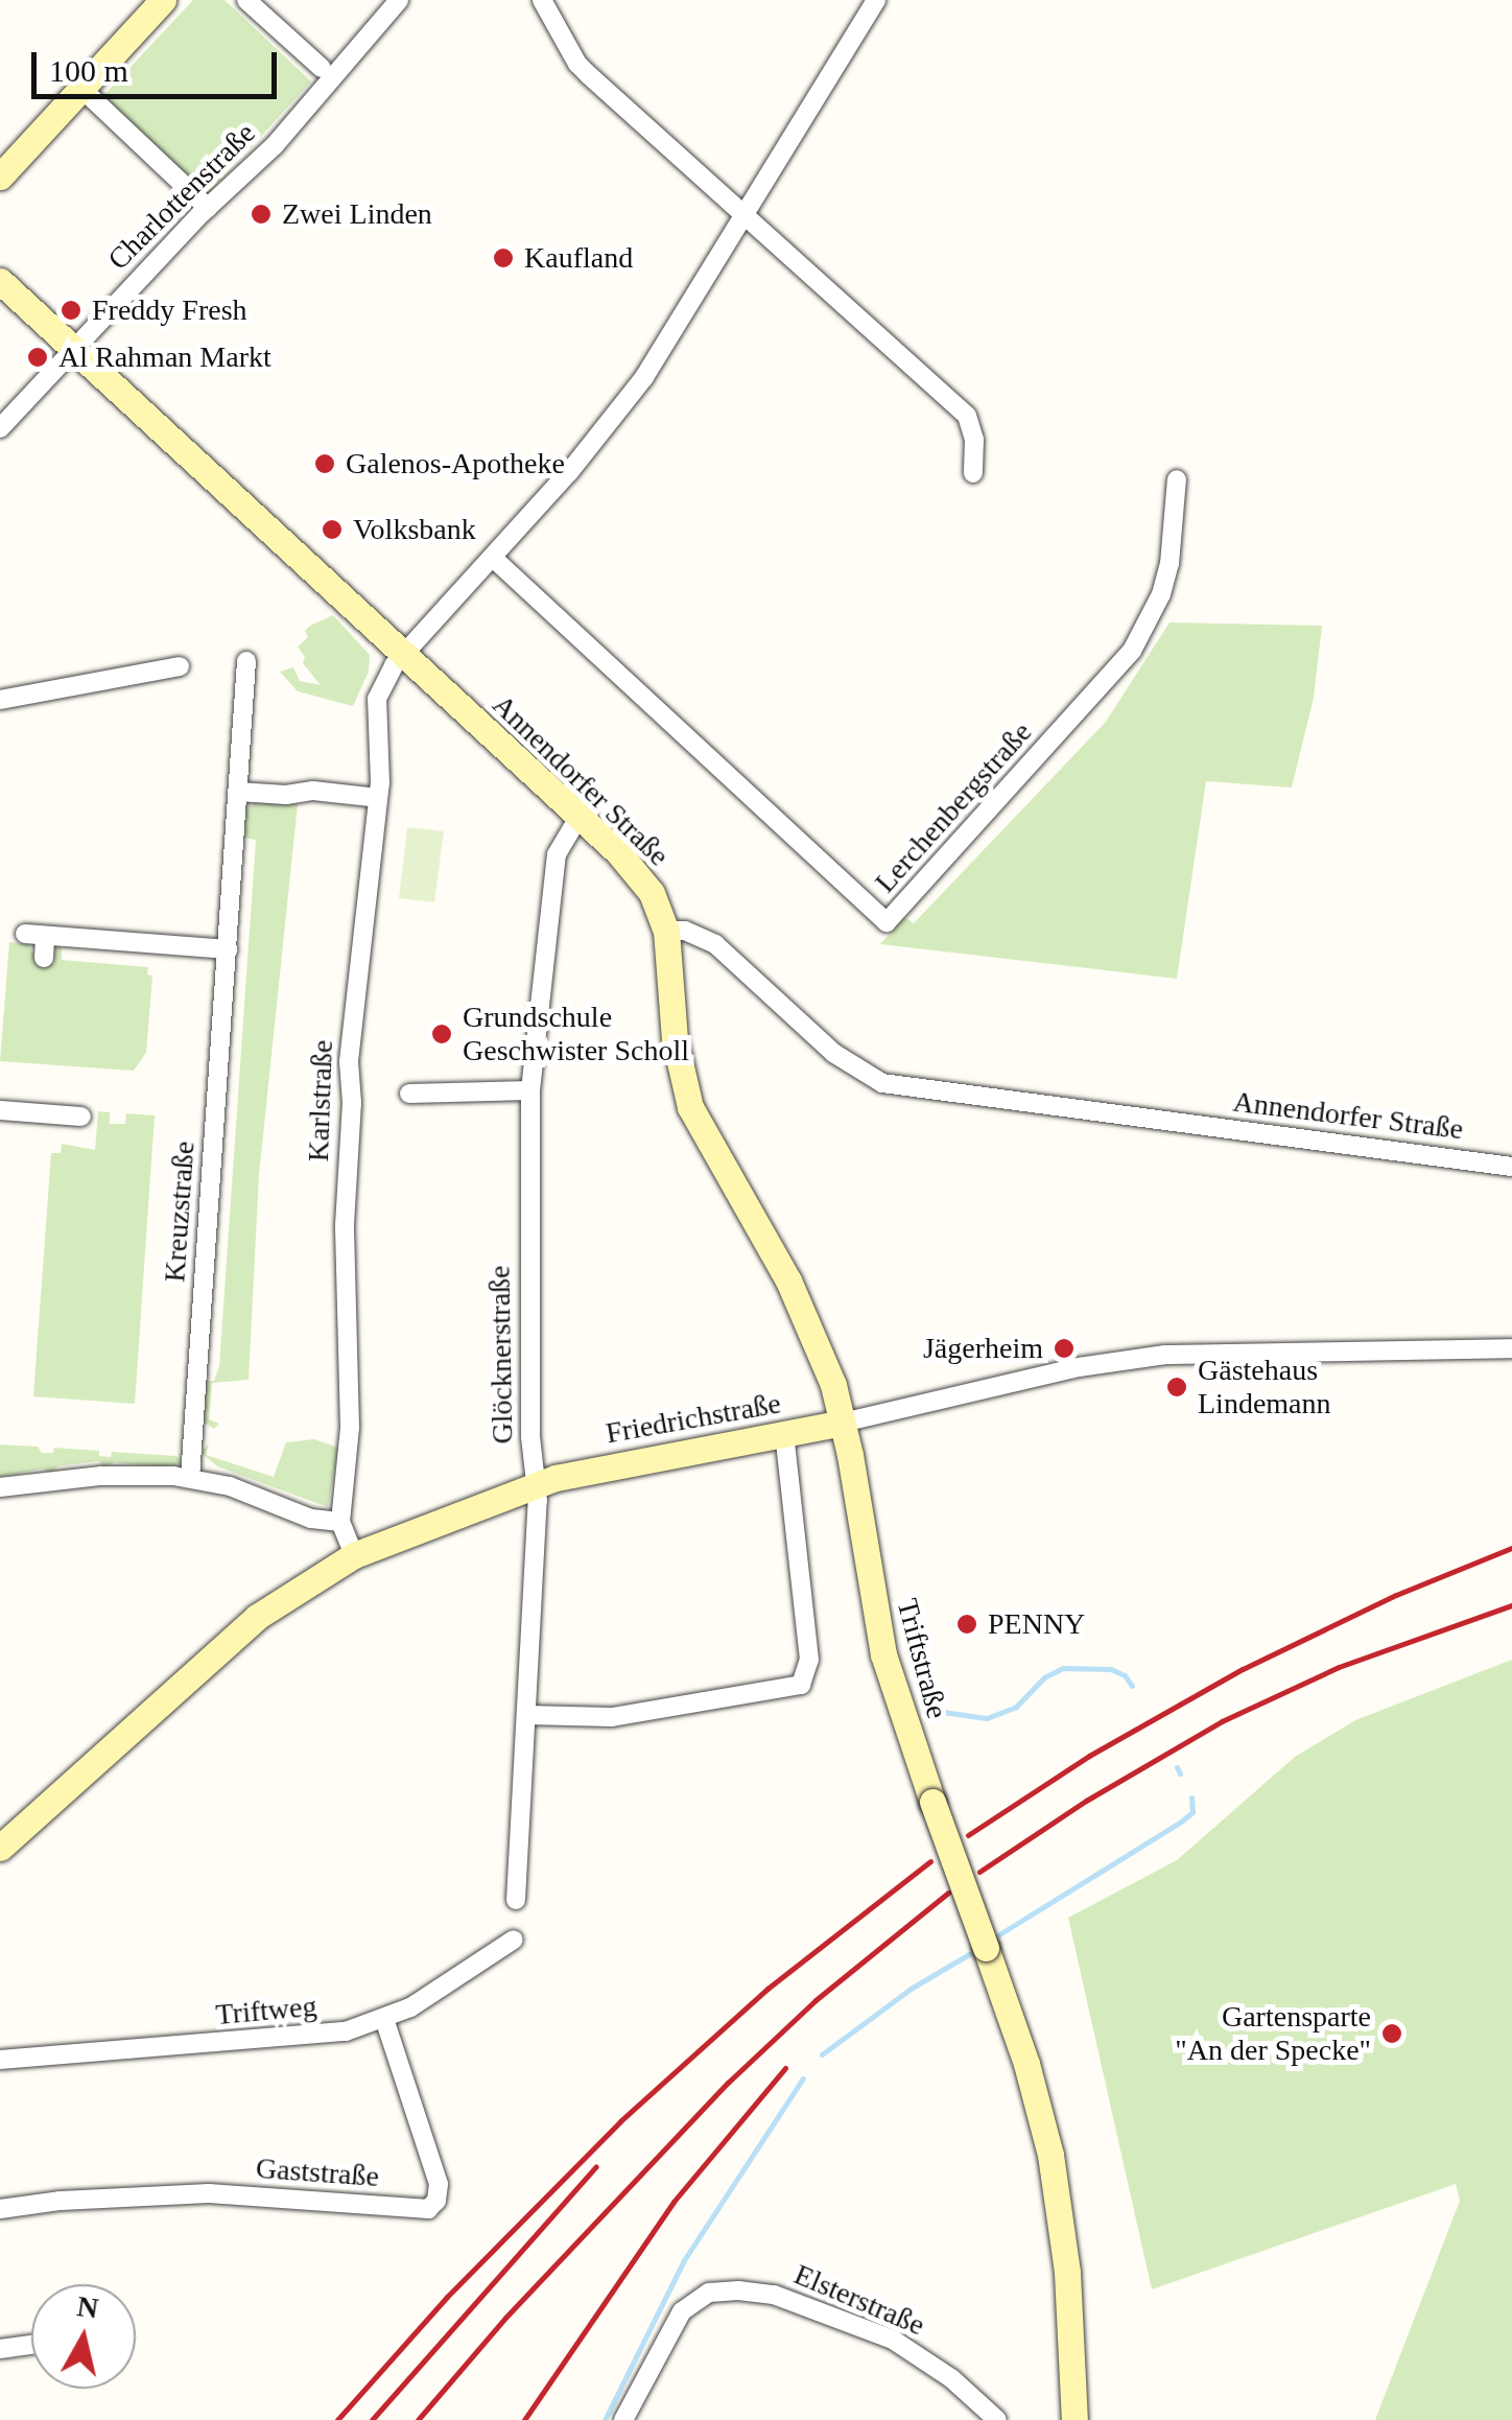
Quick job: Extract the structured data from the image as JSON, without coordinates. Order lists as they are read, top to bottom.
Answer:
{
  "streets": {
    "main road": ["Annendorfer Straße", "Friedrichstraße", "Triftstraße"],
    "street": [
      "Charlottenstraße",
      "Lerchenbergstraße",
      "Karlstraße",
      "Kreuzstraße",
      "Glöcknerstraße",
      "Triftweg",
      "Gaststraße",
      "Elsterstraße"
    ]
  },
  "crossings": [
    ["Charlottenstraße", "Annendorfer Straße"],
    ["Annendorfer Straße", "Karlstraße"],
    ["Annendorfer Straße", "Glöcknerstraße"],
    ["Annendorfer Straße", "Triftstraße"],
    ["Karlstraße", "Friedrichstraße"],
    ["Glöcknerstraße", "Friedrichstraße"],
    ["Friedrichstraße", "Triftstraße"],
    ["Triftweg", "Gaststraße"]
  ],
  "places": [
    "Zwei Linden",
    "Kaufland",
    "Freddy Fresh",
    "Al Rahman Markt",
    "Galenos-Apotheke",
    "Volksbank",
    "Grundschule Geschwister Scholl",
    "Jägerheim",
    "Gästehaus Lindemann",
    "PENNY",
    "Gartensparte \"An der Specke\""
  ],
  "scale_bar": "100 m",
  "north": "top"
}
